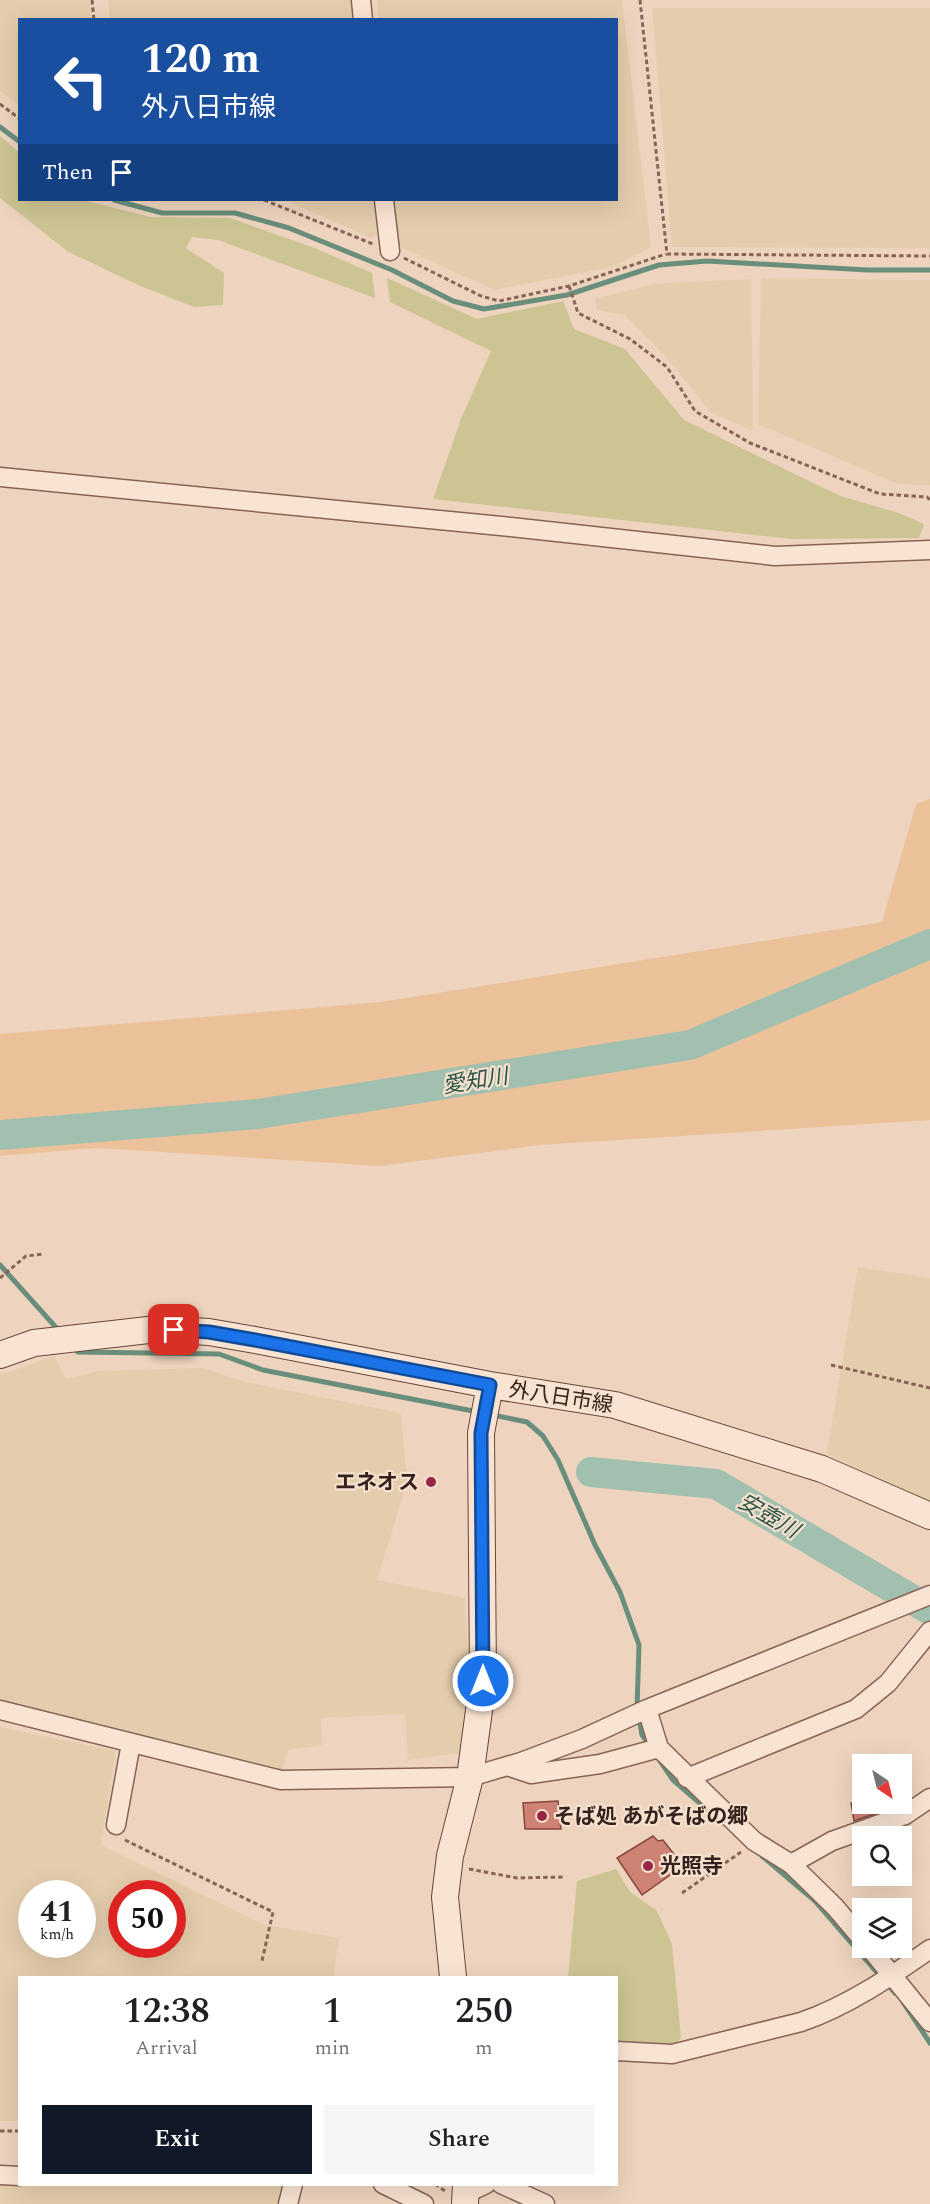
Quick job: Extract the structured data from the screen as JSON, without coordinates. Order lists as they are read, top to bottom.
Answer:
{
  "streets": {
    "main road": ["外八日市線"]
  },
  "water": ["愛知川", "安壺川"],
  "places": ["エネオス", "そば処 あがそばの郷", "光照寺"],
  "north": "bottom right",
  "page": {
    "turn": ["120 m", "外八日市線"],
    "then": "Then",
    "speed": "41 km/h",
    "limit": "50",
    "eta": [
      "12:38",
      "Arrival",
      "1",
      "min",
      "250",
      "m"
    ],
    "buttons": ["Exit", "Share"]
  }
}
